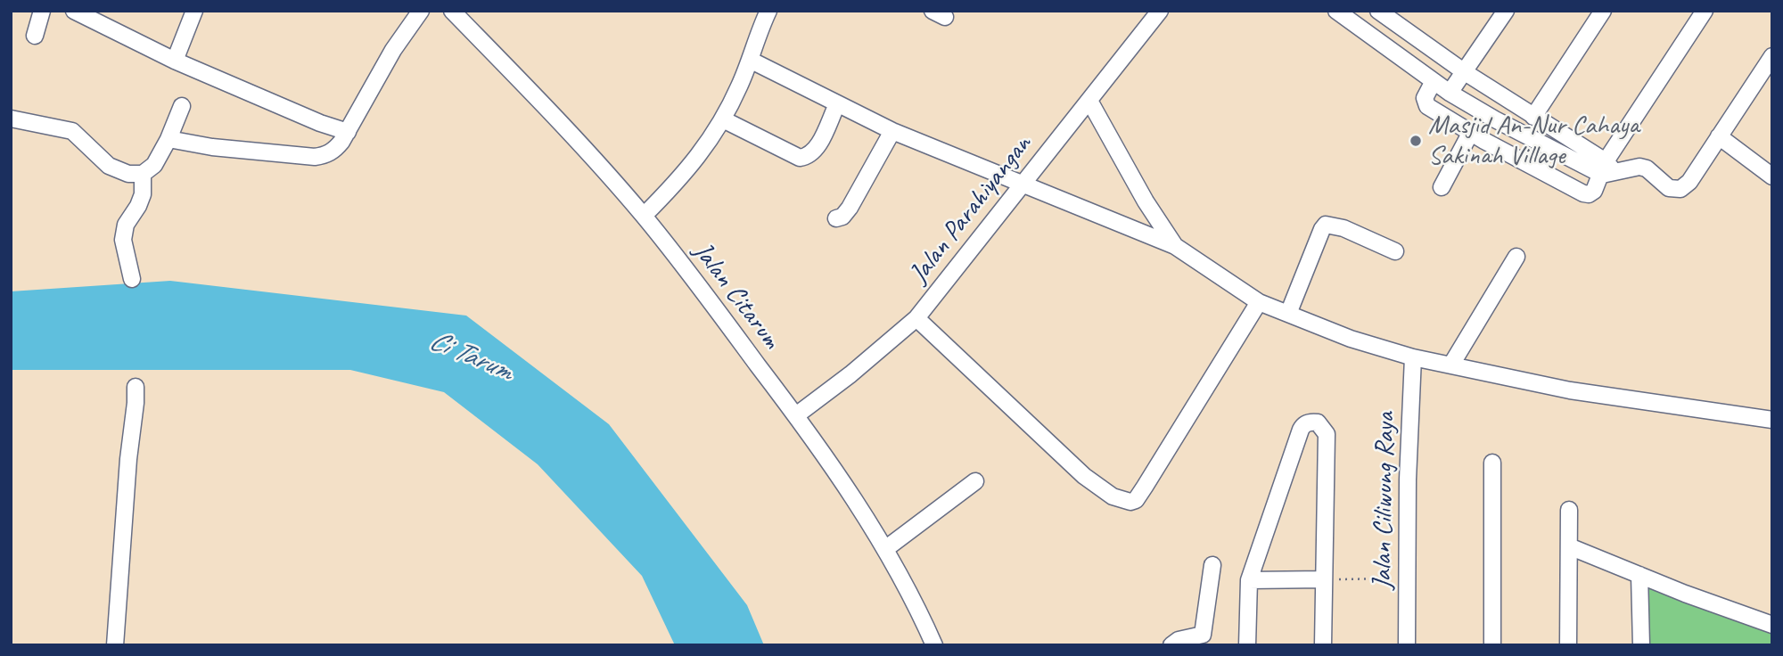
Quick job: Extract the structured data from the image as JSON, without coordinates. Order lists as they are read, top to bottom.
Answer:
{
  "streets": {
    "street": ["Jalan Parahiyangan", "Jalan Citarum", "Jalan Ciliwung Raya"]
  },
  "crossings": [
    ["Jalan Parahiyangan", "Jalan Citarum"]
  ],
  "water": ["Ci Tarum"],
  "places": ["Masjid An-Nur Cahaya Sakinah Village"]
}
